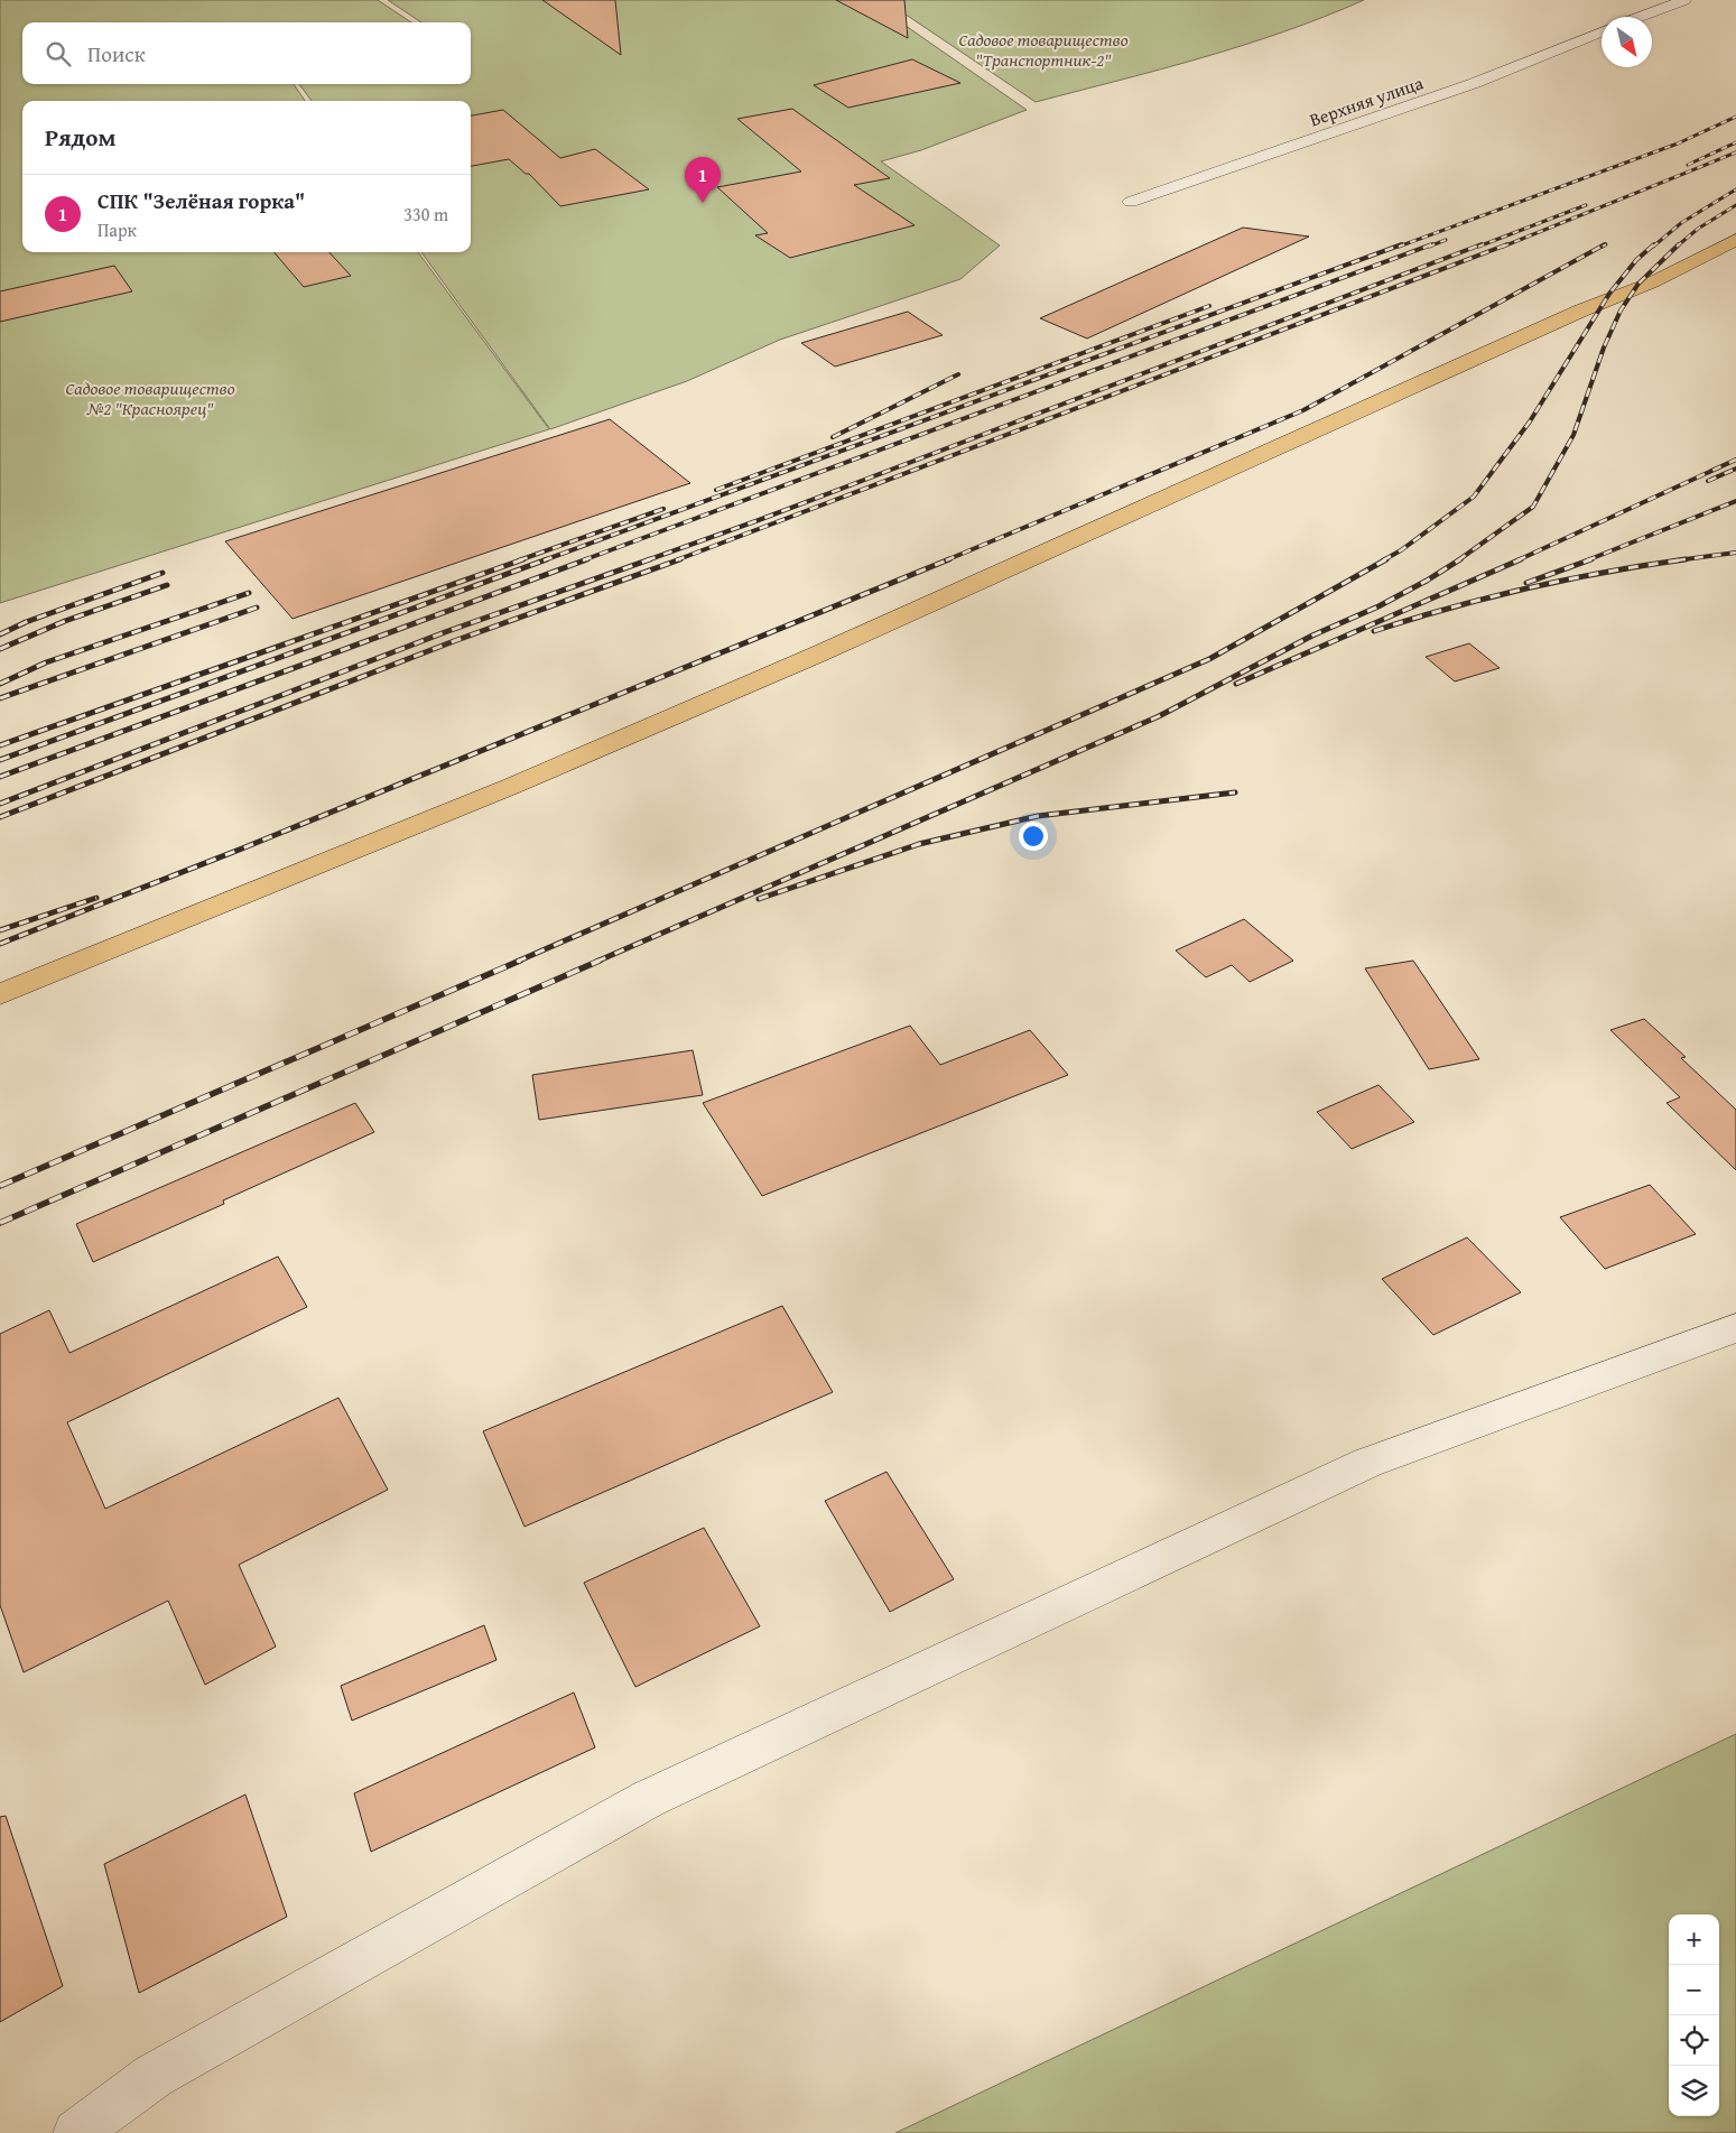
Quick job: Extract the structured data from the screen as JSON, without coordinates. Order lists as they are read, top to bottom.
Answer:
{
  "streets": {
    "street": ["Верхняя улица"]
  },
  "parks": ["Садовое товарищество \"Транспортник-2\"", "Садовое товарищество №2 \"Красноярец\""],
  "north": "bottom right",
  "page": {
    "search": "Поиск",
    "heading": "Рядом",
    "pins": "1",
    "list": [
      {
        "mark": "1",
        "name": "СПК \"Зелёная горка\"",
        "note": "Парк",
        "value": "330 m"
      }
    ],
    "map_buttons": ["+", "−"]
  }
}
